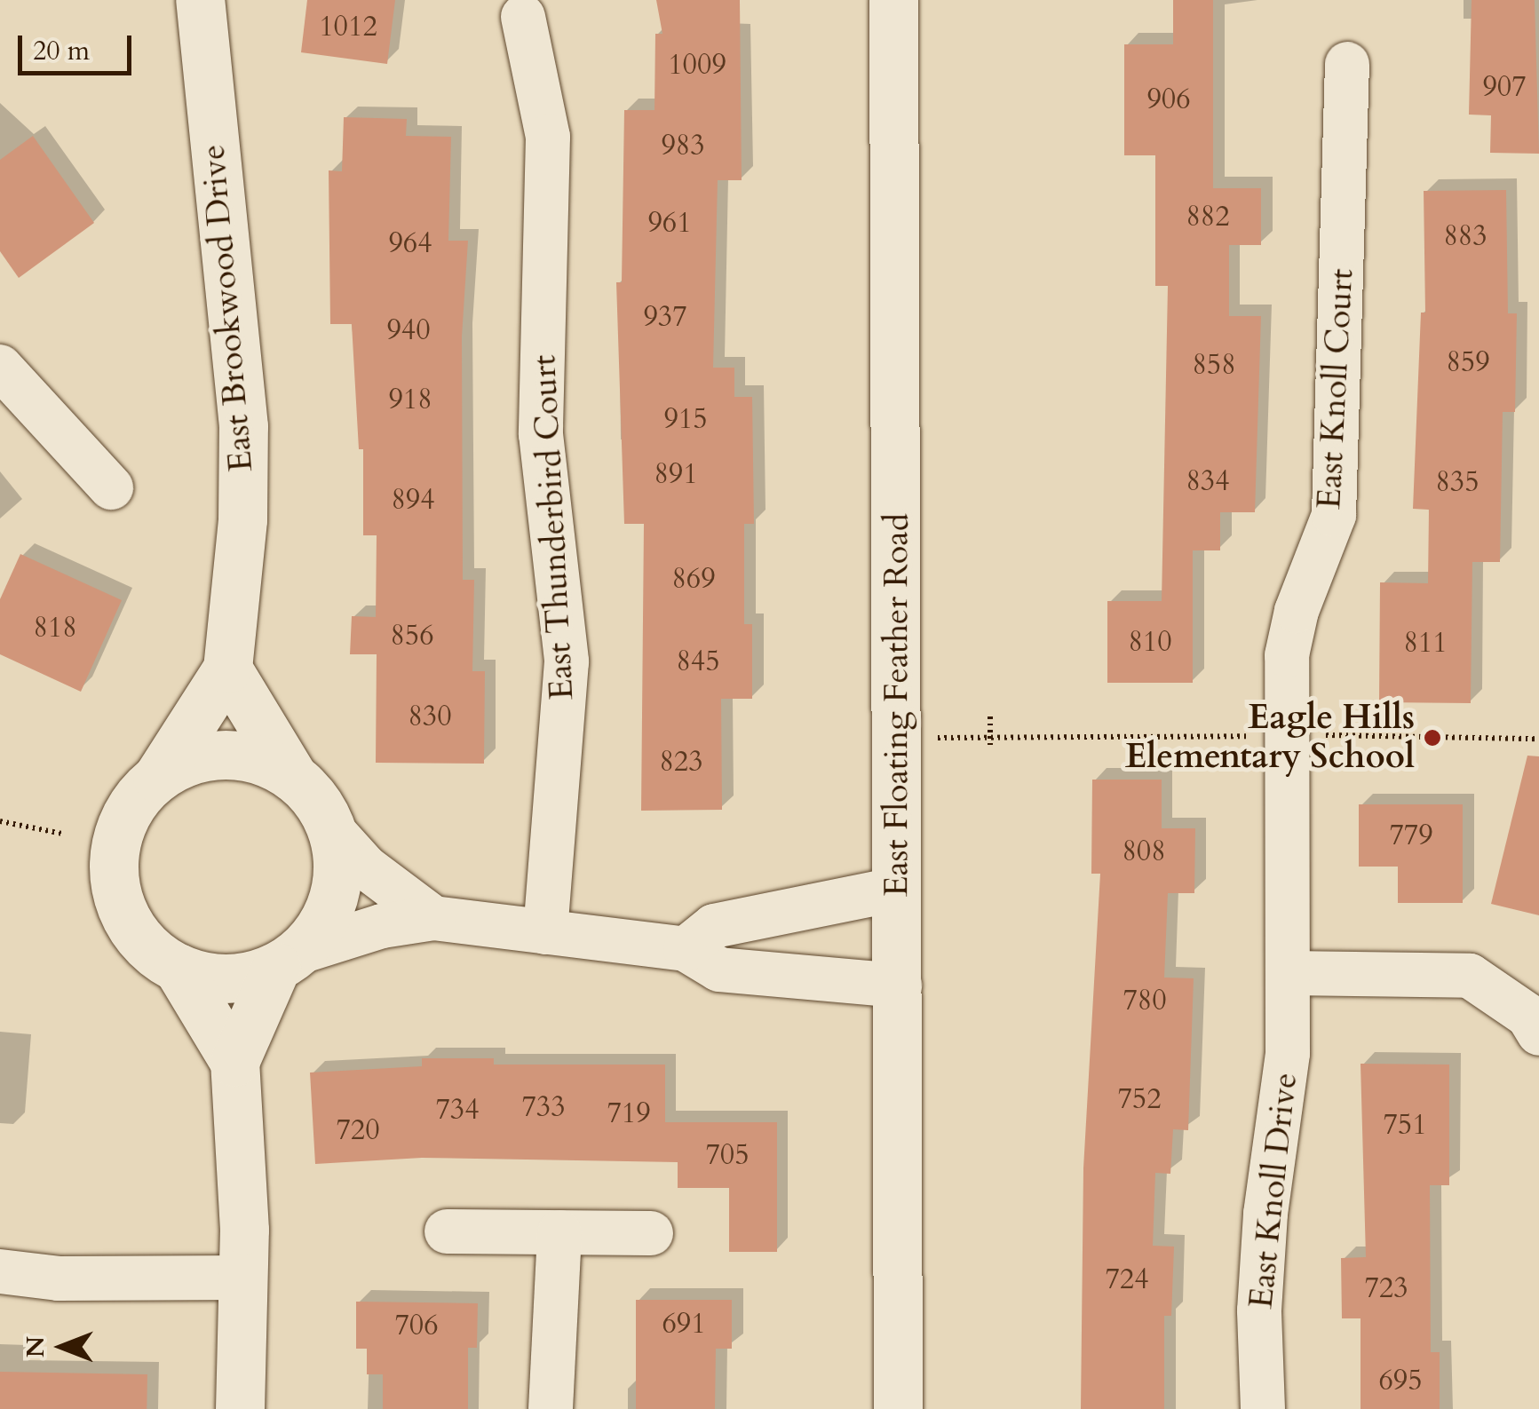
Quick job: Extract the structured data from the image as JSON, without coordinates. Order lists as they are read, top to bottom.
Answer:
{
  "streets": {
    "street": [
      "East Brookwood Drive",
      "East Knoll Court",
      "East Thunderbird Court",
      "East Floating Feather Road",
      "East Knoll Drive"
    ]
  },
  "crossings": [
    ["East Knoll Court", "East Knoll Drive"]
  ],
  "places": ["Eagle Hills Elementary School"],
  "house_numbers": [
    "1012",
    "1009",
    "907",
    "906",
    "983",
    "882",
    "961",
    "883",
    "964",
    "937",
    "940",
    "859",
    "858",
    "918",
    "915",
    "891",
    "834",
    "835",
    "894",
    "869",
    "818",
    "856",
    "810",
    "811",
    "845",
    "830",
    "823",
    "779",
    "808",
    "780",
    "752",
    "733",
    "734",
    "719",
    "751",
    "720",
    "705",
    "724",
    "723",
    "691",
    "706",
    "695"
  ],
  "scale_bar": "20 m",
  "north": "left"
}
